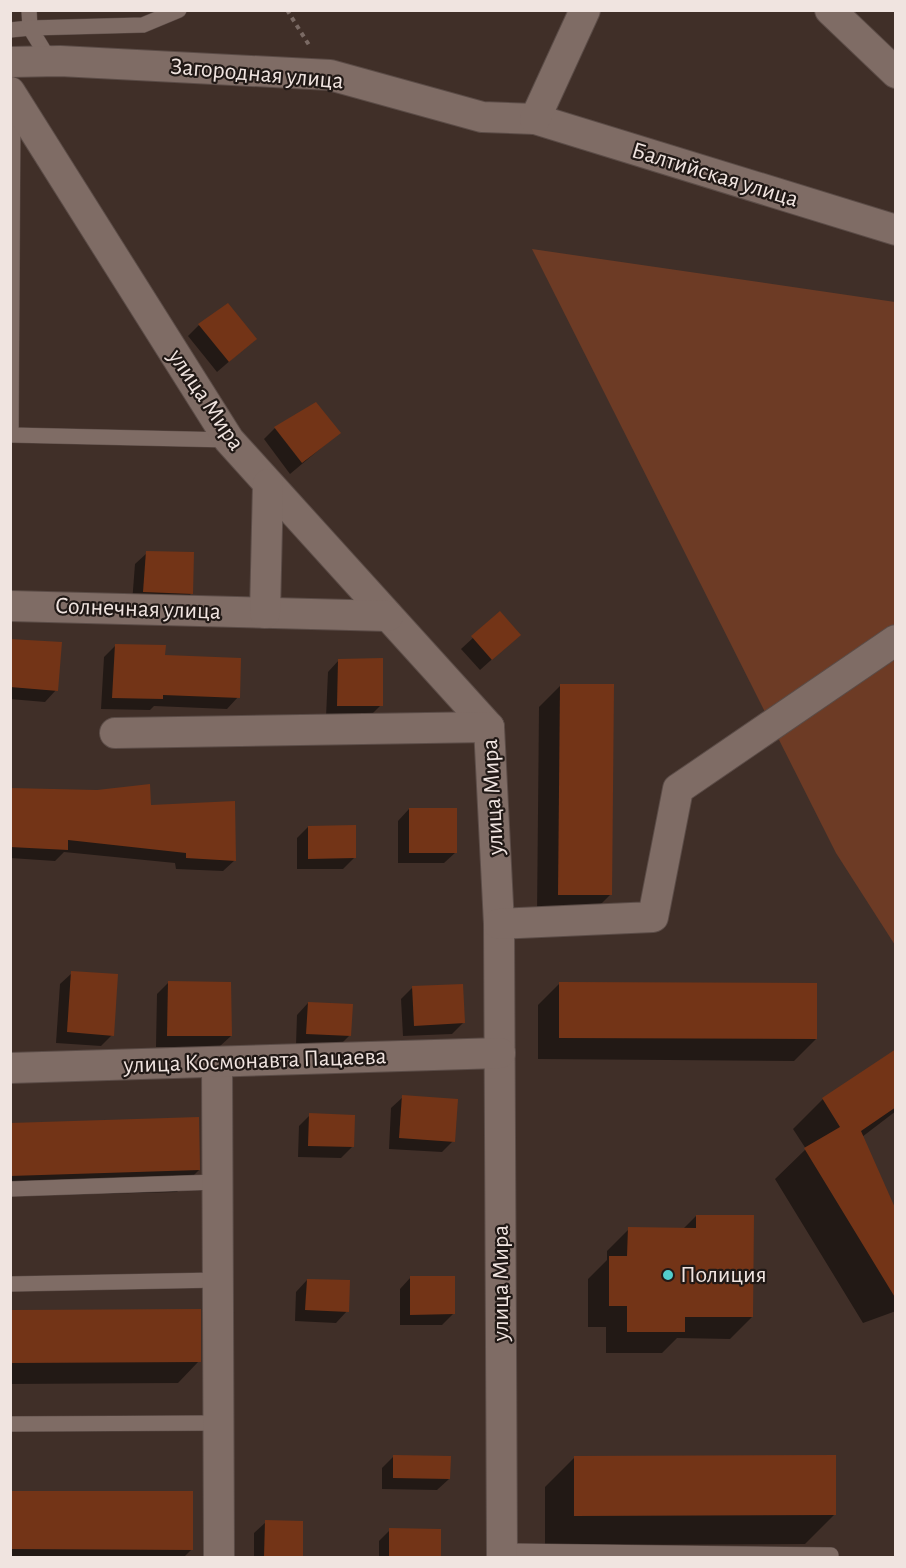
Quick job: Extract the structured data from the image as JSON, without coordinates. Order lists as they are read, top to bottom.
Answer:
{
  "streets": {
    "street": [
      "Загородная улица",
      "Балтийская улица",
      "улица Мира",
      "Солнечная улица",
      "улица Космонавта Пацаева"
    ]
  },
  "crossings": [
    ["Загородная улица", "Балтийская улица"],
    ["улица Мира", "Солнечная улица"],
    ["улица Мира", "улица Космонавта Пацаева"]
  ],
  "places": ["Полиция"]
}
